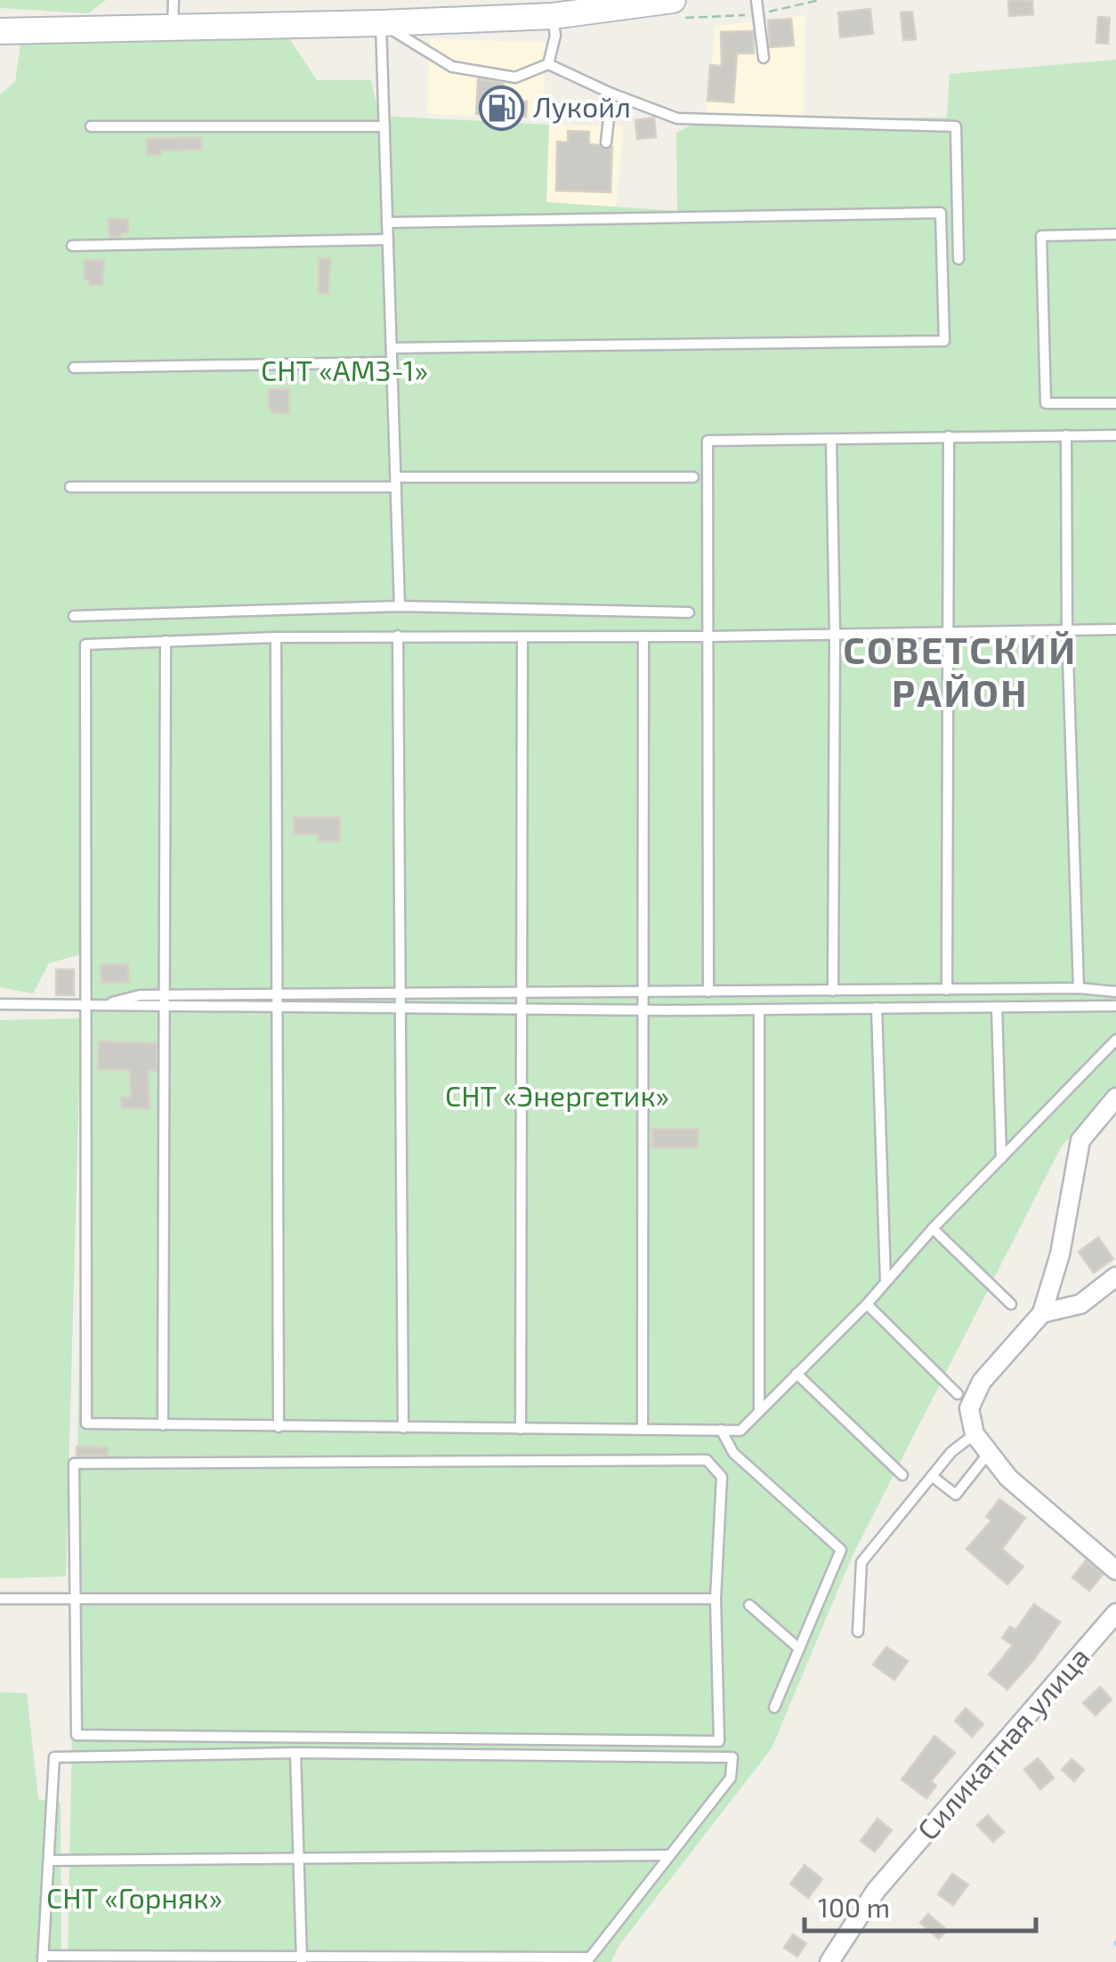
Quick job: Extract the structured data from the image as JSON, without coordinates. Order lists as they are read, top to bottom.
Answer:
{
  "streets": {
    "street": ["Силикатная улица"]
  },
  "districts": ["СОВЕТСКИЙ РАЙОН"],
  "parks": ["СНТ «АМЗ-1»", "СНТ «Энергетик»", "СНТ «Горняк»"],
  "places": {
    "fuel station": ["Лукойл"]
  },
  "scale_bar": "100 m"
}
